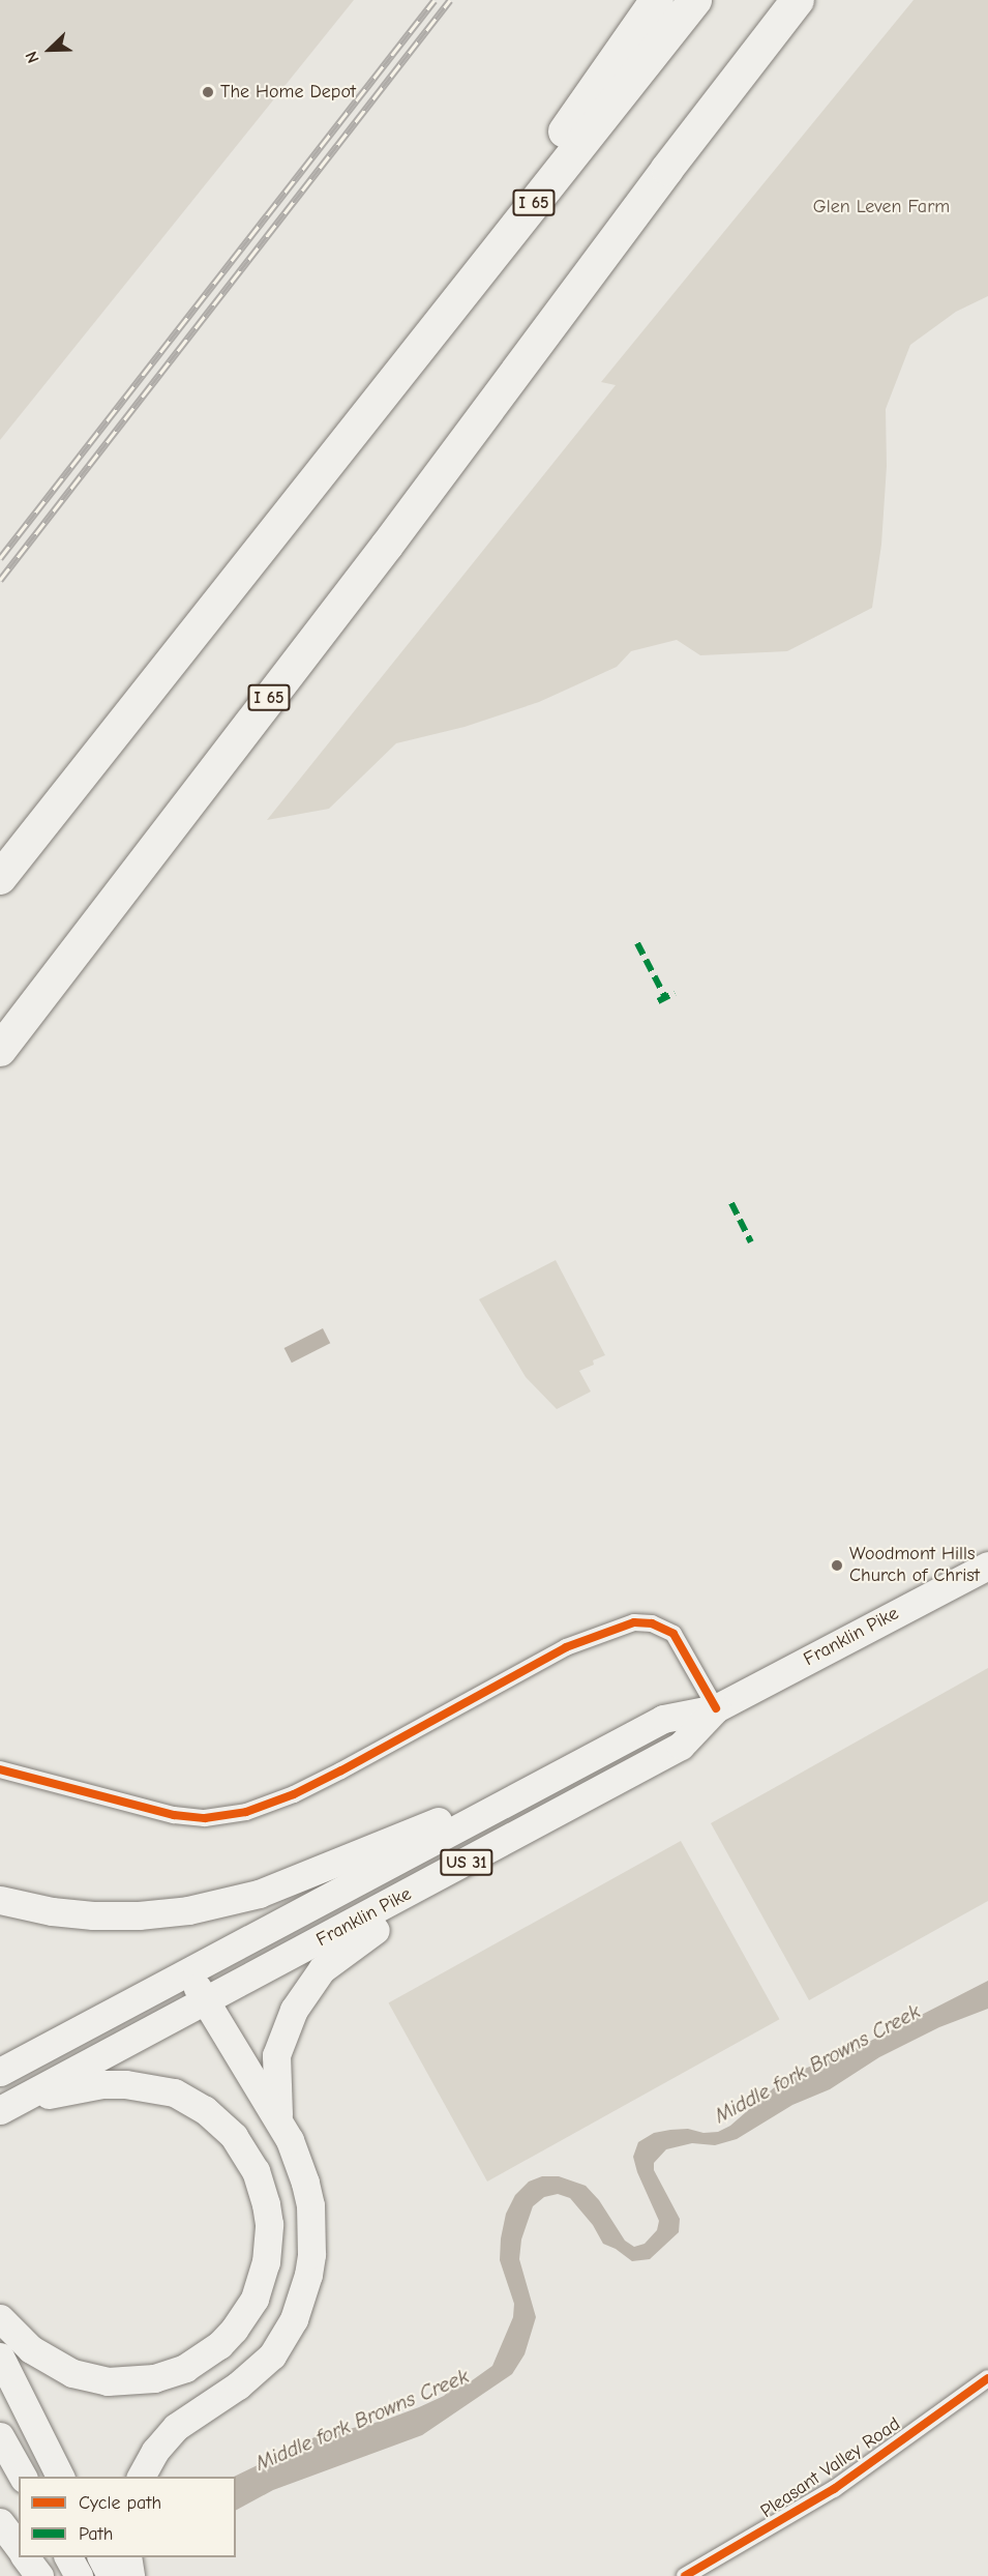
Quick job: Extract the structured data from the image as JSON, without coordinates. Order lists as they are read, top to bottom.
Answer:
{
  "streets": {
    "highway": ["I 65"],
    "main road": ["Franklin Pike", "US 31"],
    "street": ["Pleasant Valley Road"]
  },
  "water": ["Middle fork Browns Creek"],
  "parks": ["Glen Leven Farm"],
  "places": ["The Home Depot", "Woodmont Hills Church of Christ"],
  "legend": ["Cycle path", "Path"],
  "north": "bottom left"
}
